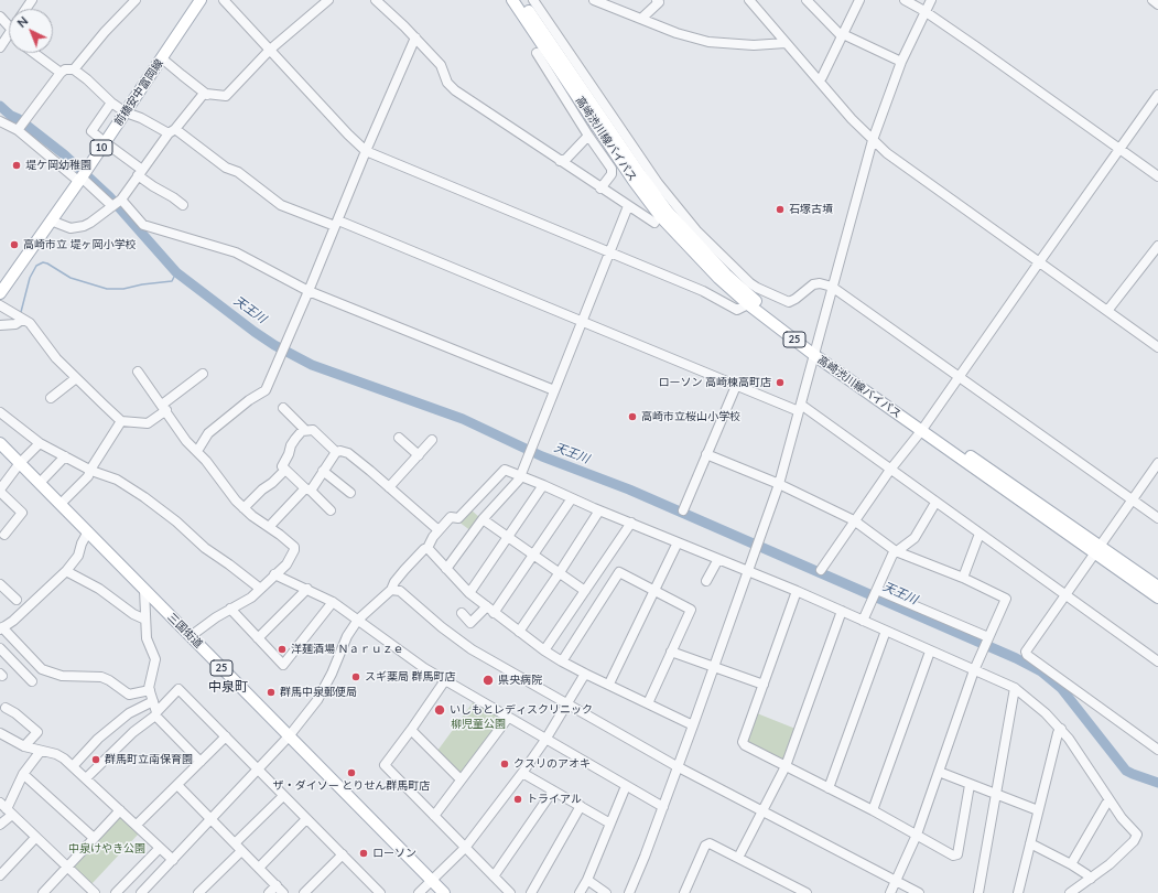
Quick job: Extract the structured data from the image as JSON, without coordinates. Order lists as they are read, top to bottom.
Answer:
{
  "streets": {
    "main road": [
      "前橋安中富岡線",
      "高崎渋川線バイパス",
      "10",
      "25",
      "三国街道"
    ]
  },
  "districts": ["中泉町"],
  "water": ["天王川"],
  "parks": ["柳児童公園", "中泉けやき公園"],
  "places": [
    "堤ケ岡幼稚園",
    "石塚古墳",
    "高崎市立 堤ヶ岡小学校",
    "ローソン 高崎棟高町店",
    "高崎市立桜山小学校",
    "洋麺酒場 Ｎａｒｕｚｅ",
    "スギ薬局 群馬町店",
    "県央病院",
    "群馬中泉郵便局",
    "いしもとレディスクリニック",
    "群馬町立南保育園",
    "クスリのアオキ",
    "ザ・ダイソー とりせん群馬町店",
    "トライアル",
    "ローソン"
  ],
  "north": "top left"
}
